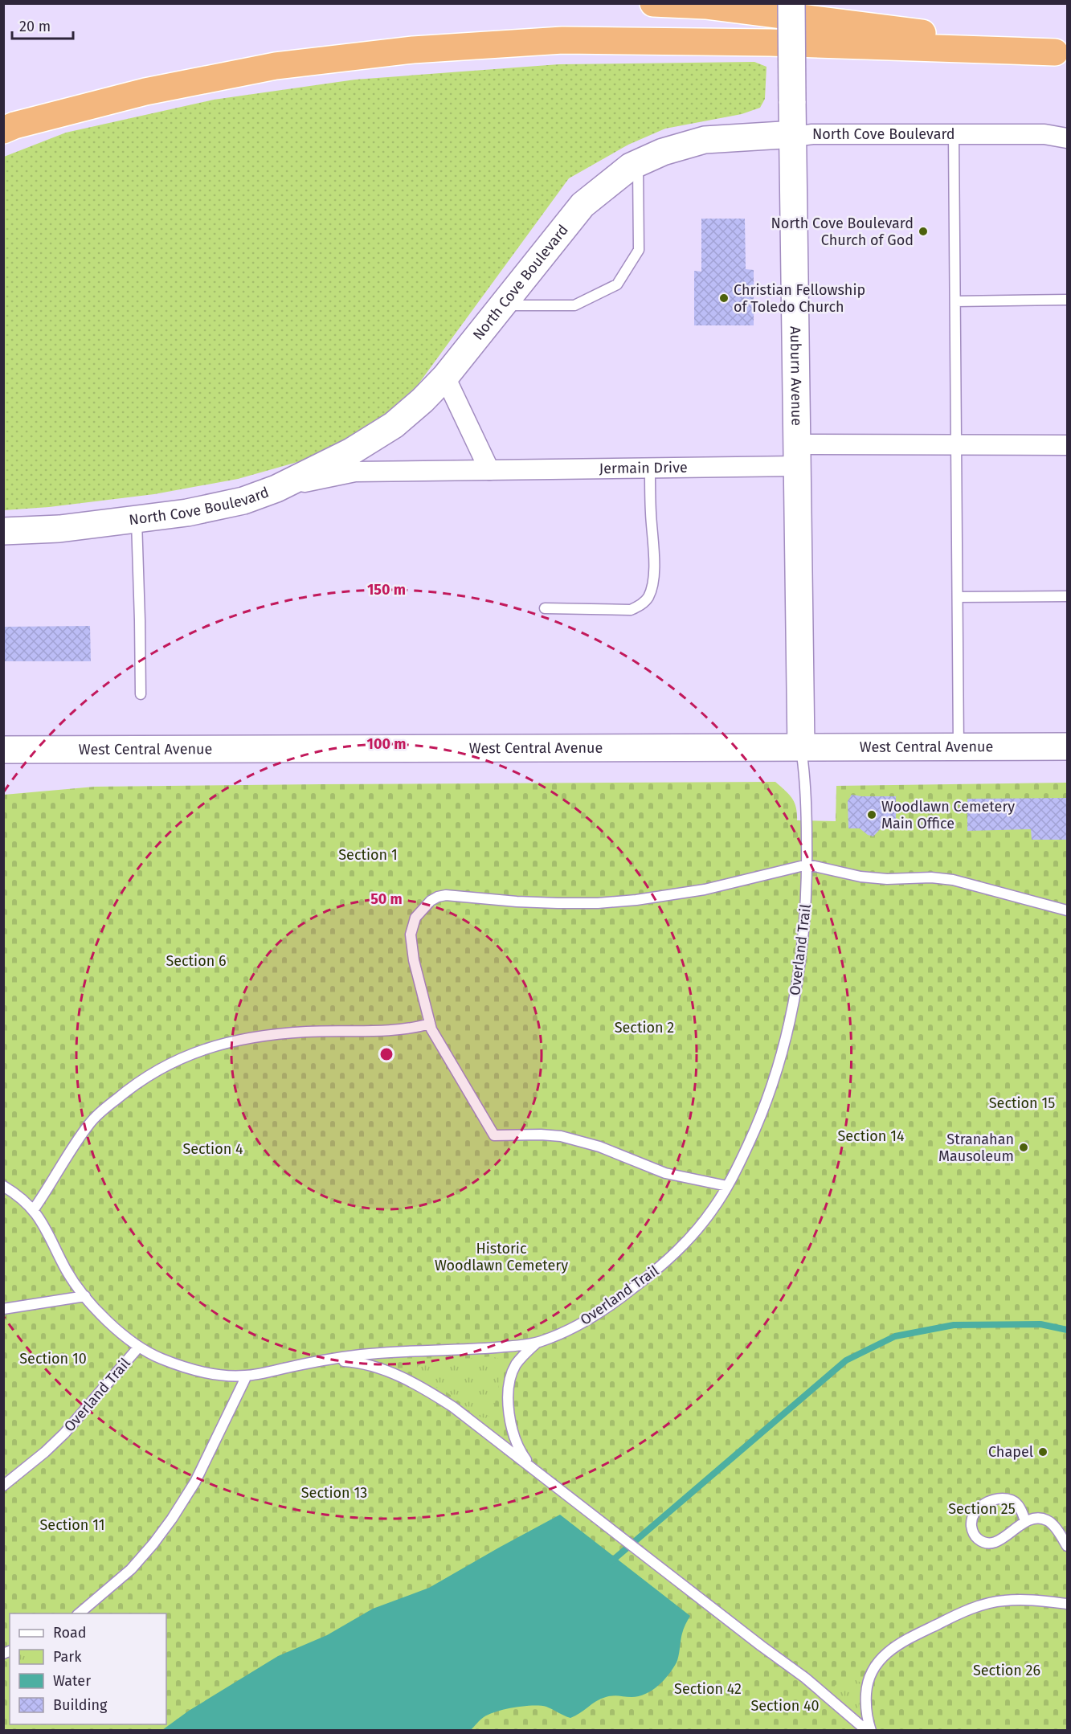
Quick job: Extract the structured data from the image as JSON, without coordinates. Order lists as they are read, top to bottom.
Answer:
{
  "streets": {
    "street": [
      "North Cove Boulevard",
      "Auburn Avenue",
      "Jermain Drive",
      "West Central Avenue"
    ],
    "lane": ["Overland Trail"]
  },
  "crossings": [
    ["North Cove Boulevard", "Auburn Avenue"],
    ["North Cove Boulevard", "Jermain Drive"],
    ["Auburn Avenue", "Jermain Drive"],
    ["Auburn Avenue", "West Central Avenue"],
    ["Auburn Avenue", "Overland Trail"],
    ["West Central Avenue", "Overland Trail"]
  ],
  "parks": [
    "Section 1",
    "Section 6",
    "Section 2",
    "Section 15",
    "Section 14",
    "Section 4",
    "Historic Woodlawn Cemetery",
    "Section 10",
    "Section 13",
    "Section 25",
    "Section 11",
    "Section 26",
    "Section 42",
    "Section 40"
  ],
  "places": [
    "North Cove Boulevard Church of God",
    "Christian Fellowship of Toledo Church",
    "Woodlawn Cemetery Main Office",
    "Stranahan Mausoleum",
    "Chapel"
  ],
  "legend": [
    "Road",
    "Park",
    "Water",
    "Building"
  ],
  "scale_bar": "20 m",
  "rings": ["150 m", "100 m", "50 m"]
}
